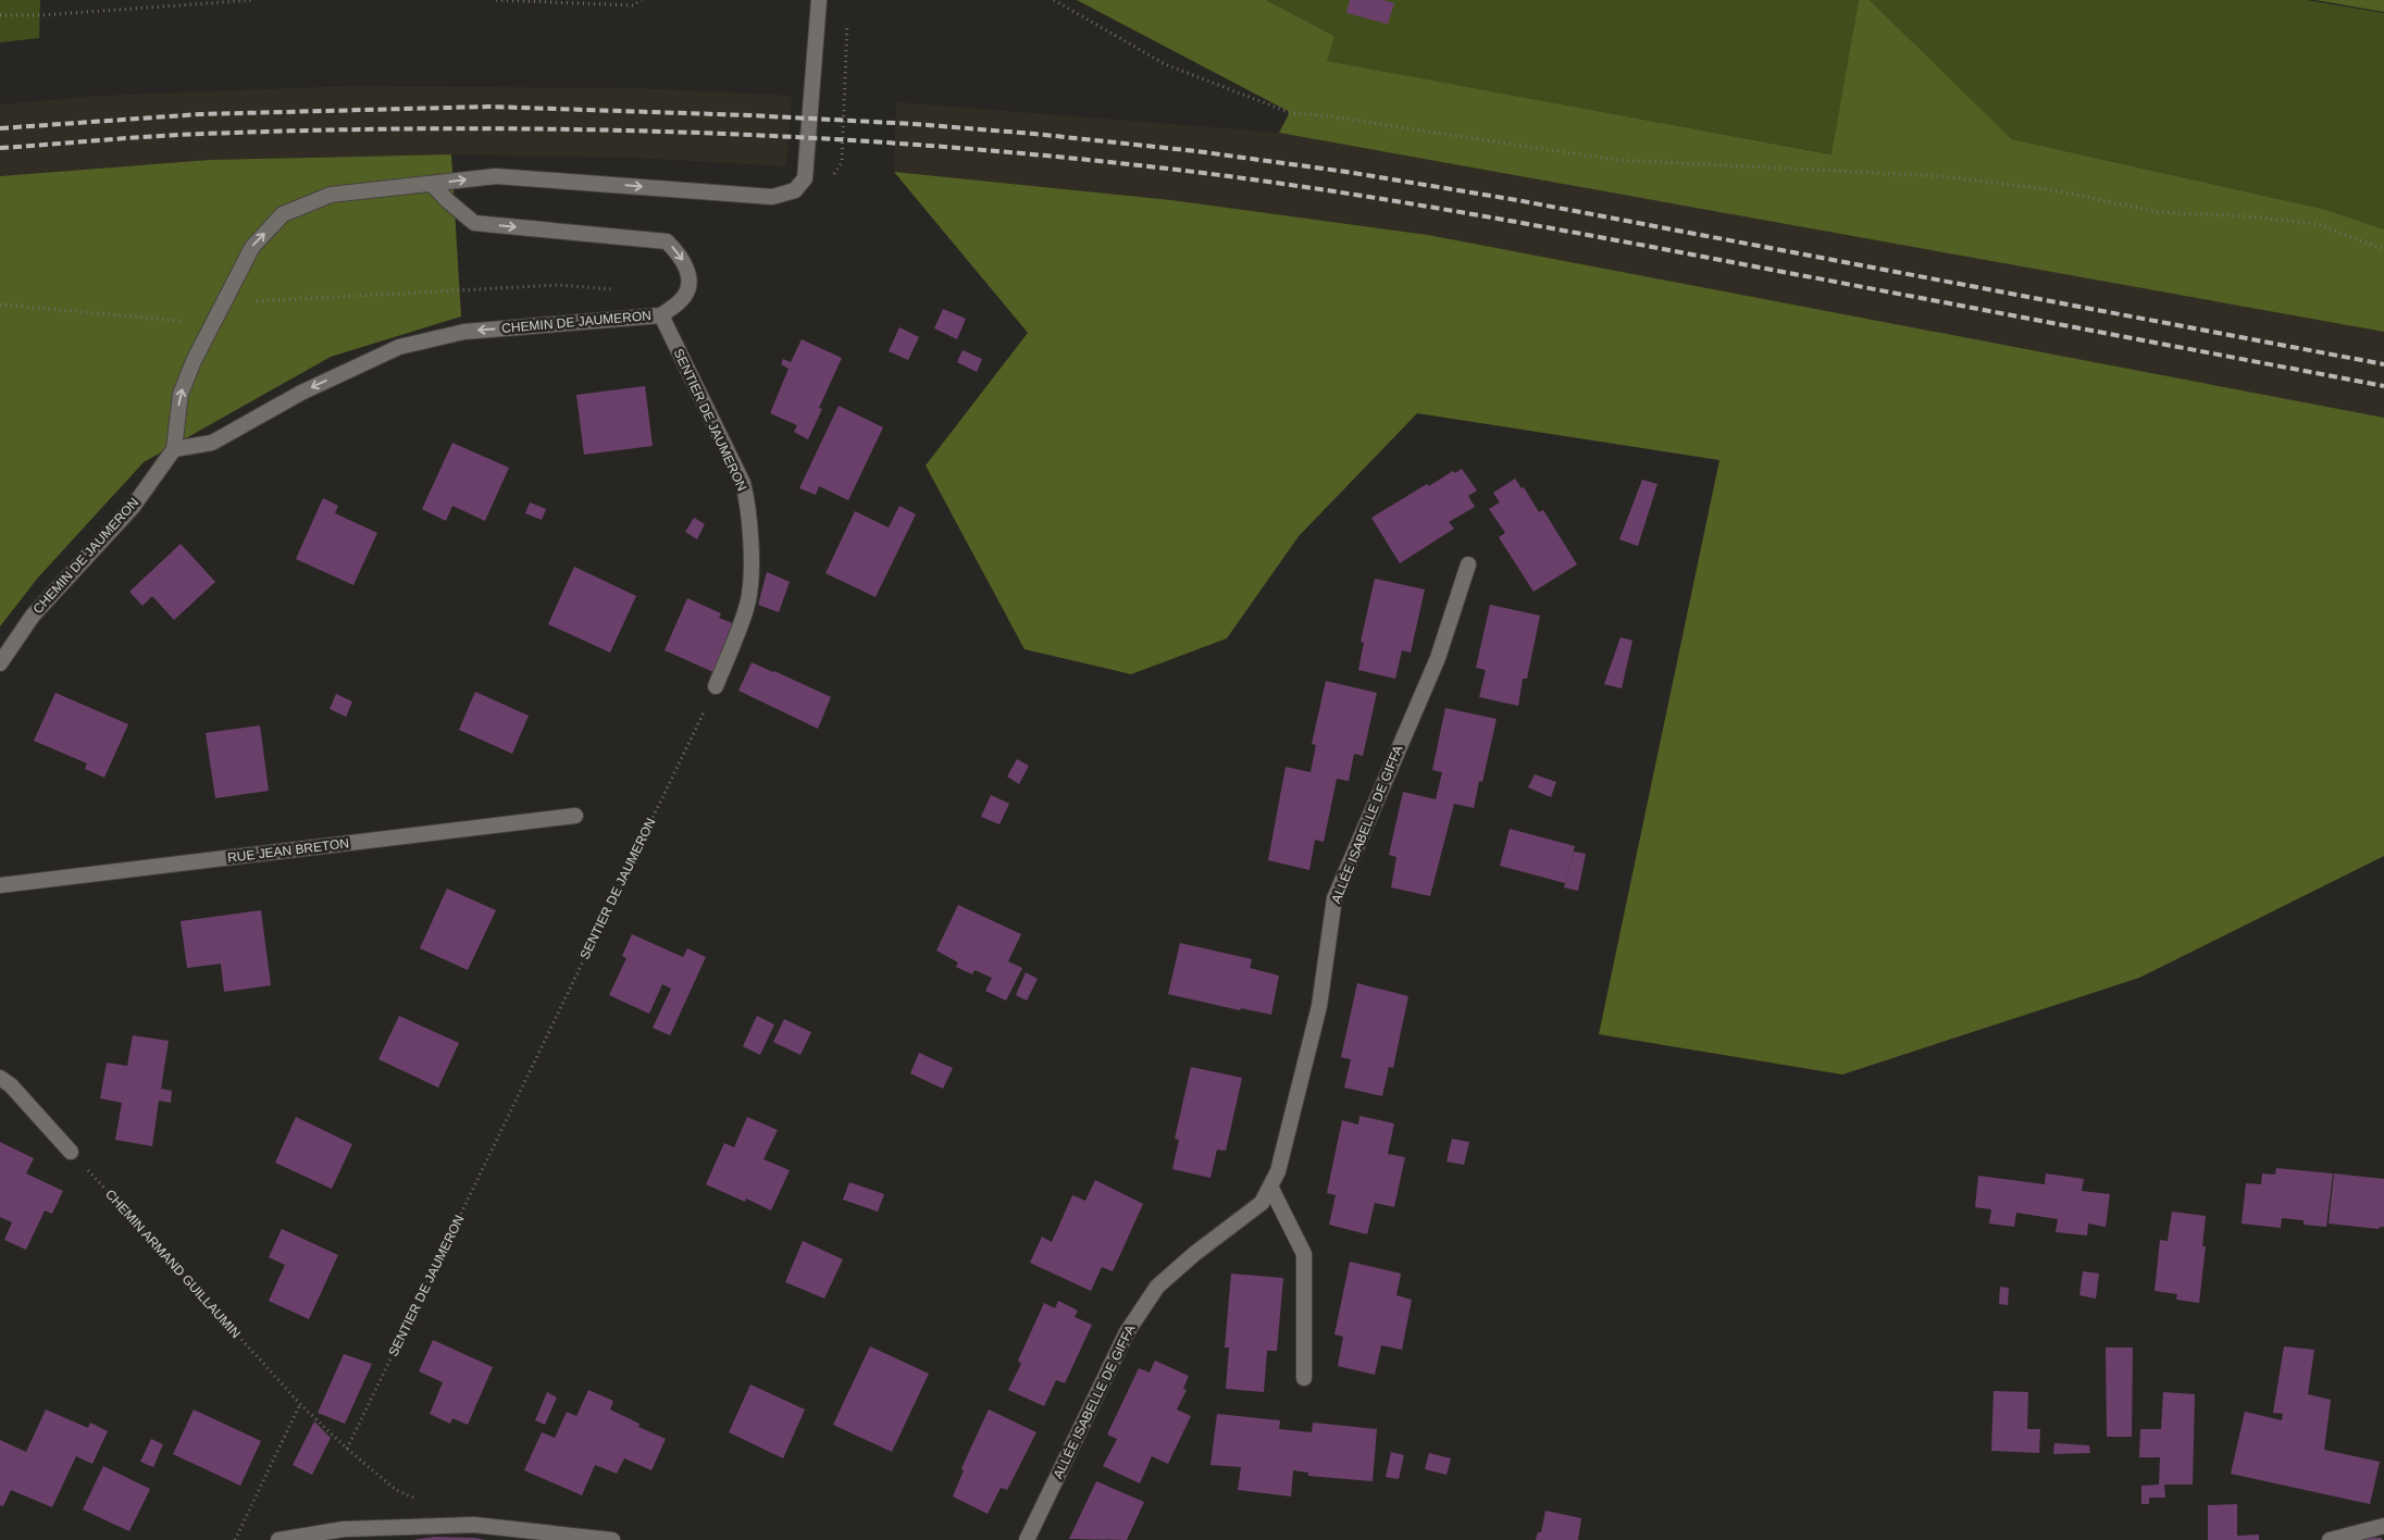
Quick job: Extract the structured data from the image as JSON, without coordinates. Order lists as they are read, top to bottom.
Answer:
{
  "streets": {
    "street": [
      "CHEMIN DE JAUMERON",
      "SENTIER DE JAUMERON",
      "ALLÉE ISABELLE DE GIFFA",
      "RUE JEAN BRETON"
    ],
    "path": ["CHEMIN ARMAND GUILLAUMIN"]
  },
  "crossings": [
    ["CHEMIN DE JAUMERON", "SENTIER DE JAUMERON"],
    ["SENTIER DE JAUMERON", "CHEMIN ARMAND GUILLAUMIN"]
  ]
}
